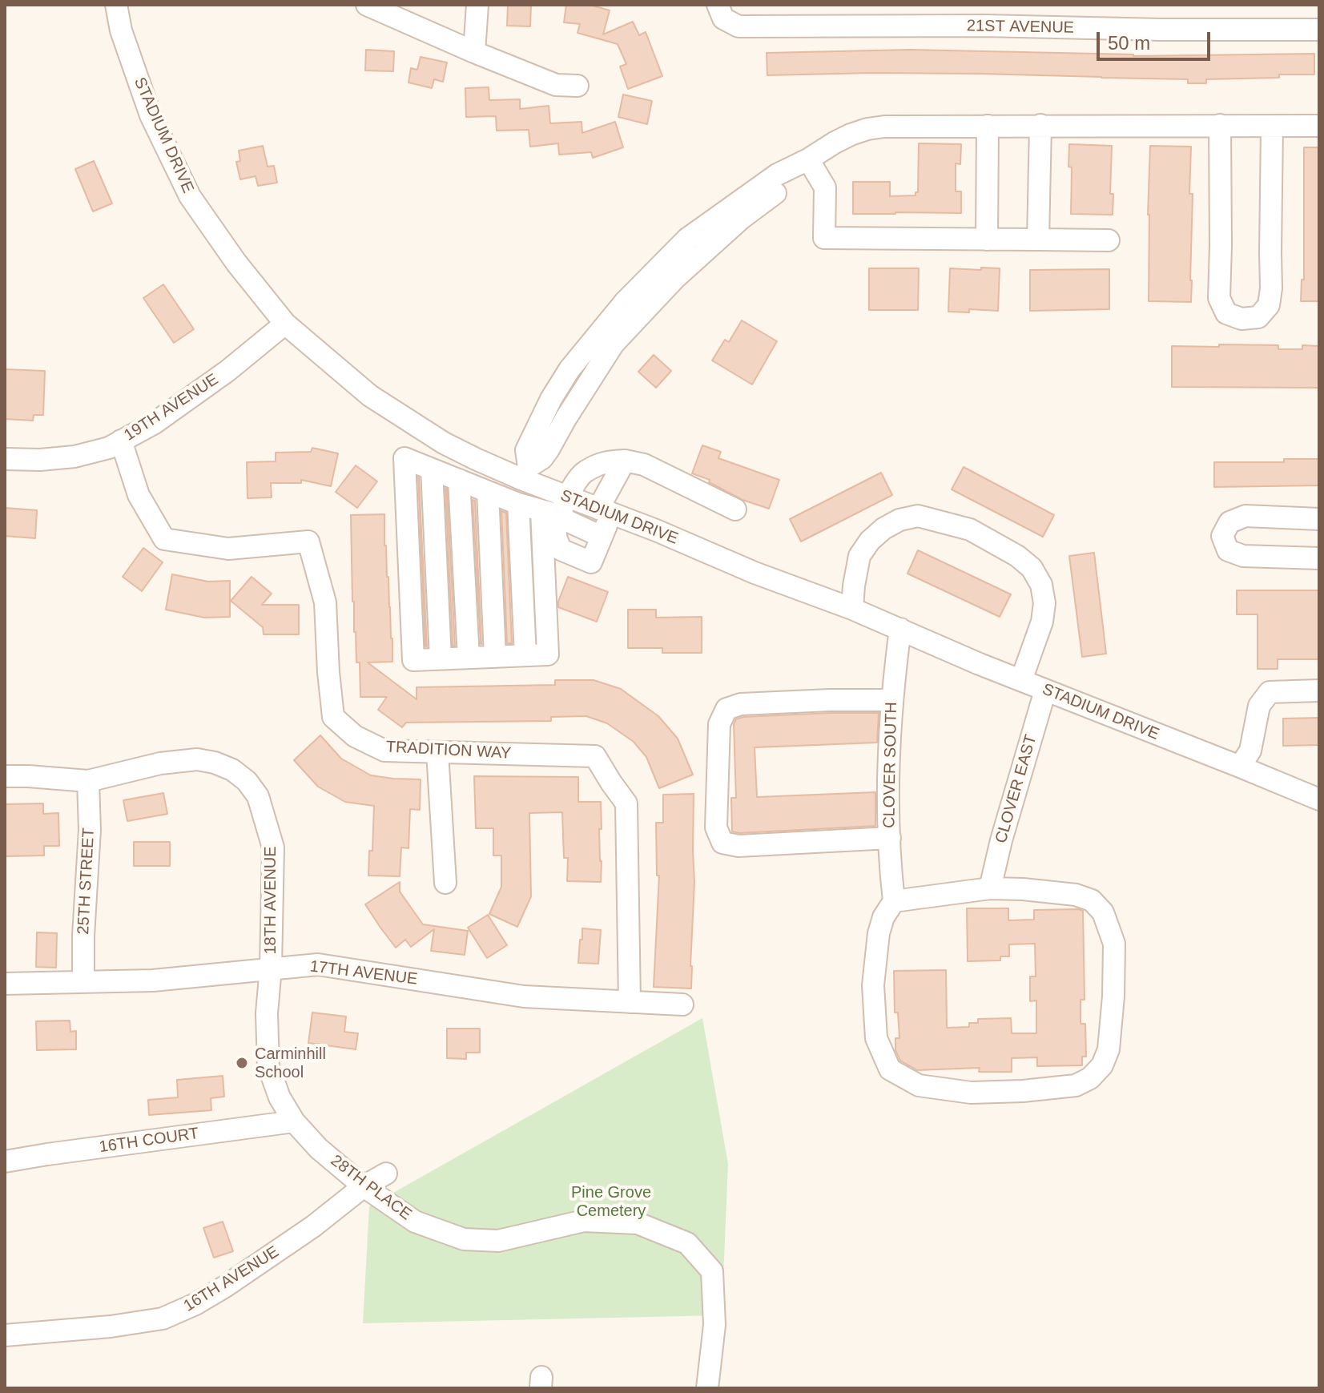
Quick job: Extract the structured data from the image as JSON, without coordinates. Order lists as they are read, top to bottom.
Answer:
{
  "streets": {
    "street": [
      "21ST AVENUE",
      "STADIUM DRIVE",
      "19TH AVENUE",
      "TRADITION WAY",
      "CLOVER SOUTH",
      "CLOVER EAST",
      "25TH STREET",
      "18TH AVENUE",
      "17TH AVENUE",
      "16TH COURT",
      "28TH PLACE",
      "16TH AVENUE"
    ]
  },
  "crossings": [
    ["STADIUM DRIVE", "19TH AVENUE"],
    ["STADIUM DRIVE", "CLOVER SOUTH"],
    ["STADIUM DRIVE", "CLOVER EAST"],
    ["19TH AVENUE", "TRADITION WAY"],
    ["TRADITION WAY", "17TH AVENUE"],
    ["25TH STREET", "18TH AVENUE"],
    ["25TH STREET", "17TH AVENUE"],
    ["18TH AVENUE", "17TH AVENUE"],
    ["18TH AVENUE", "28TH PLACE"],
    ["17TH AVENUE", "28TH PLACE"],
    ["16TH COURT", "28TH PLACE"],
    ["28TH PLACE", "16TH AVENUE"]
  ],
  "parks": ["Pine Grove Cemetery"],
  "places": ["Carminhill School"],
  "scale_bar": "50 m"
}
